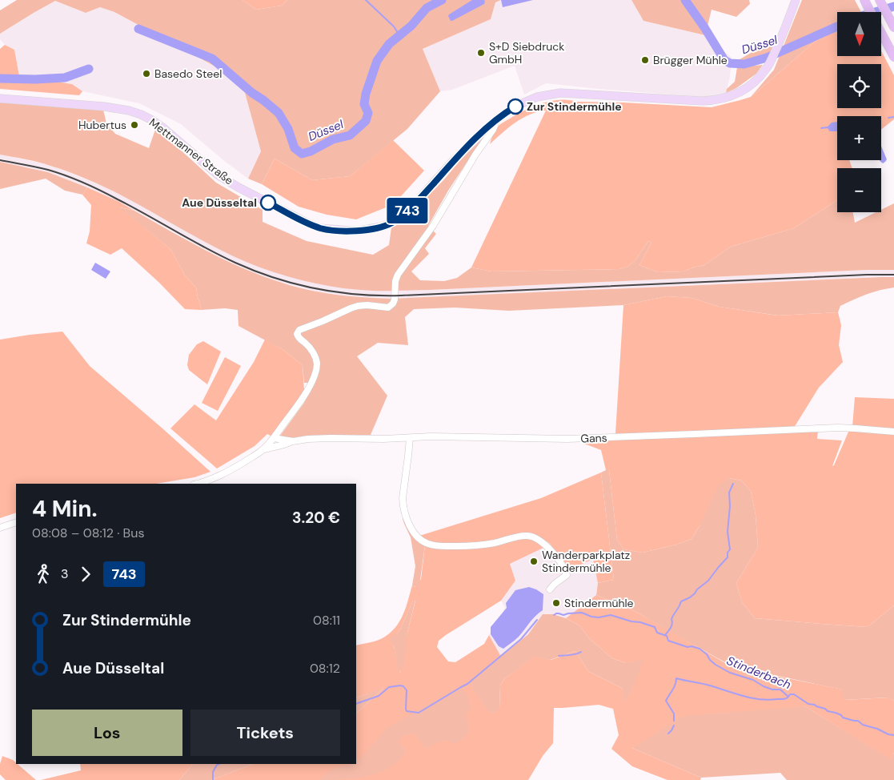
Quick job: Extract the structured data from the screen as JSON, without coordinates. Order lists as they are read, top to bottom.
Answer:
{
  "streets": {
    "main road": ["Mettmanner Straße"],
    "street": ["Gans"]
  },
  "water": ["Düssel", "Stinderbach"],
  "places": [
    "S+D Siebdruck GmbH",
    "Brügger Mühle",
    "Basedo Steel",
    "Zur Stindermühle",
    "Hubertus",
    "Aue Düsseltal",
    "Wanderparkplatz Stindermühle",
    "Stindermühle"
  ],
  "lines": ["bus line 743"],
  "north": "bottom",
  "page": {
    "on_map": "743",
    "map_buttons": ["+", "−"],
    "heading": ["4 Min.", "08:08 – 08:12 · Bus", "3.20 €"],
    "legs": ["3", "743"],
    "list": [
      {
        "name": "Zur Stindermühle",
        "value": "08:11"
      },
      {
        "name": "Aue Düsseltal",
        "value": "08:12"
      }
    ],
    "buttons": ["Los", "Tickets"]
  }
}
